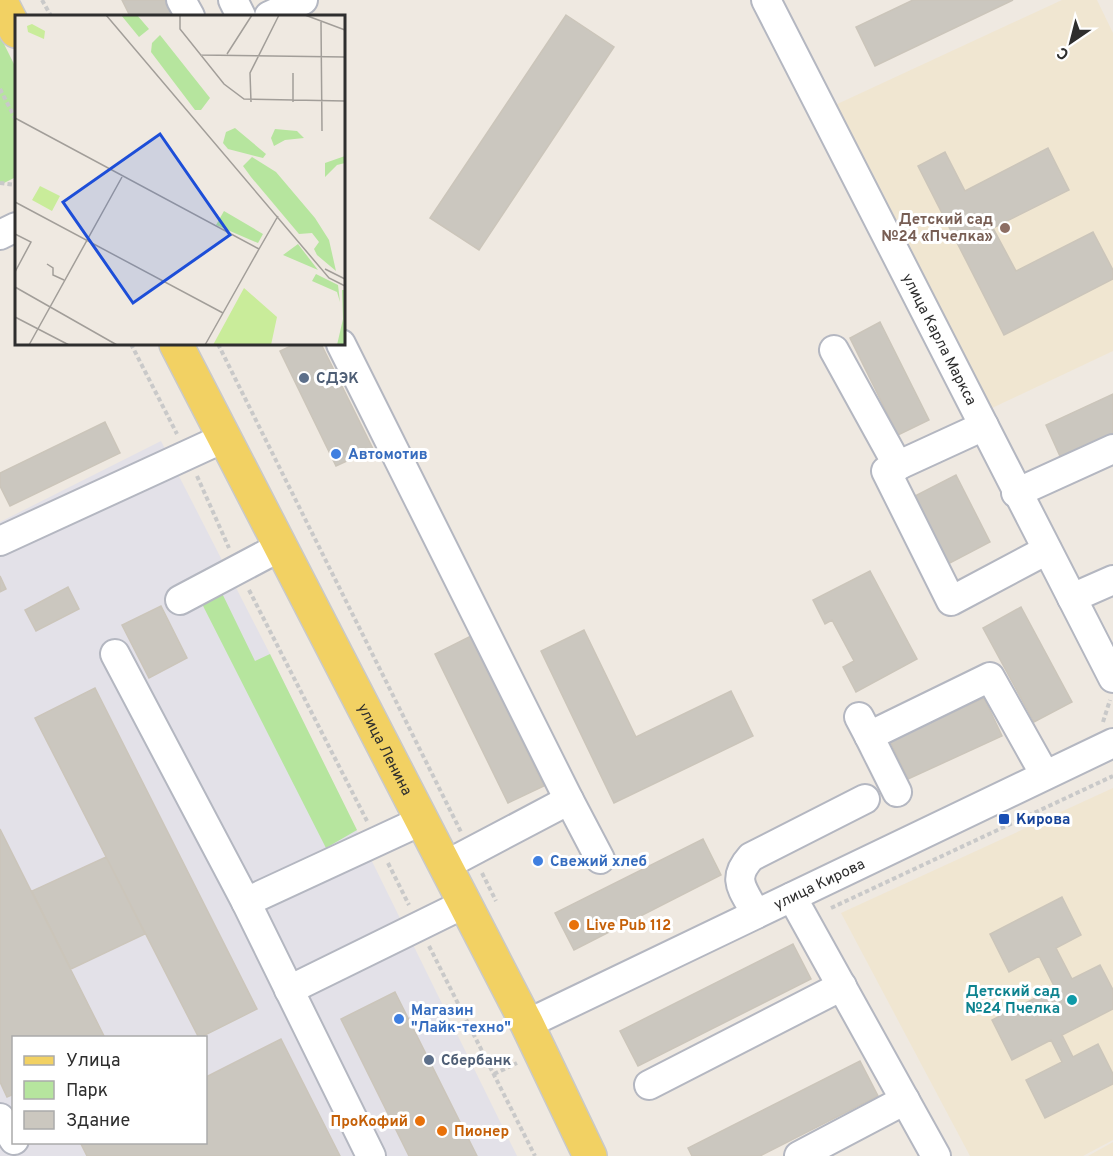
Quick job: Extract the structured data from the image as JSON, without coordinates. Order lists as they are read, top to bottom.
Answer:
{
  "streets": {
    "main road": ["улица Ленина"],
    "street": ["улица Карла Маркса", "улица Кирова"]
  },
  "crossings": [
    ["улица Ленина", "улица Кирова"]
  ],
  "places": {
    "other": [
      "Детский сад №24 «Пчелка»",
      "СДЭК",
      "Автомотив",
      "Свежий хлеб",
      "Live Pub 112",
      "Детский сад №24 Пчелка",
      "Магазин \"Лайк-техно\"",
      "Сбербанк",
      "ПроКофий",
      "Пионер"
    ],
    "transit": ["Кирова"]
  },
  "legend": ["Улица", "Парк", "Здание"],
  "north": "bottom left"
}
